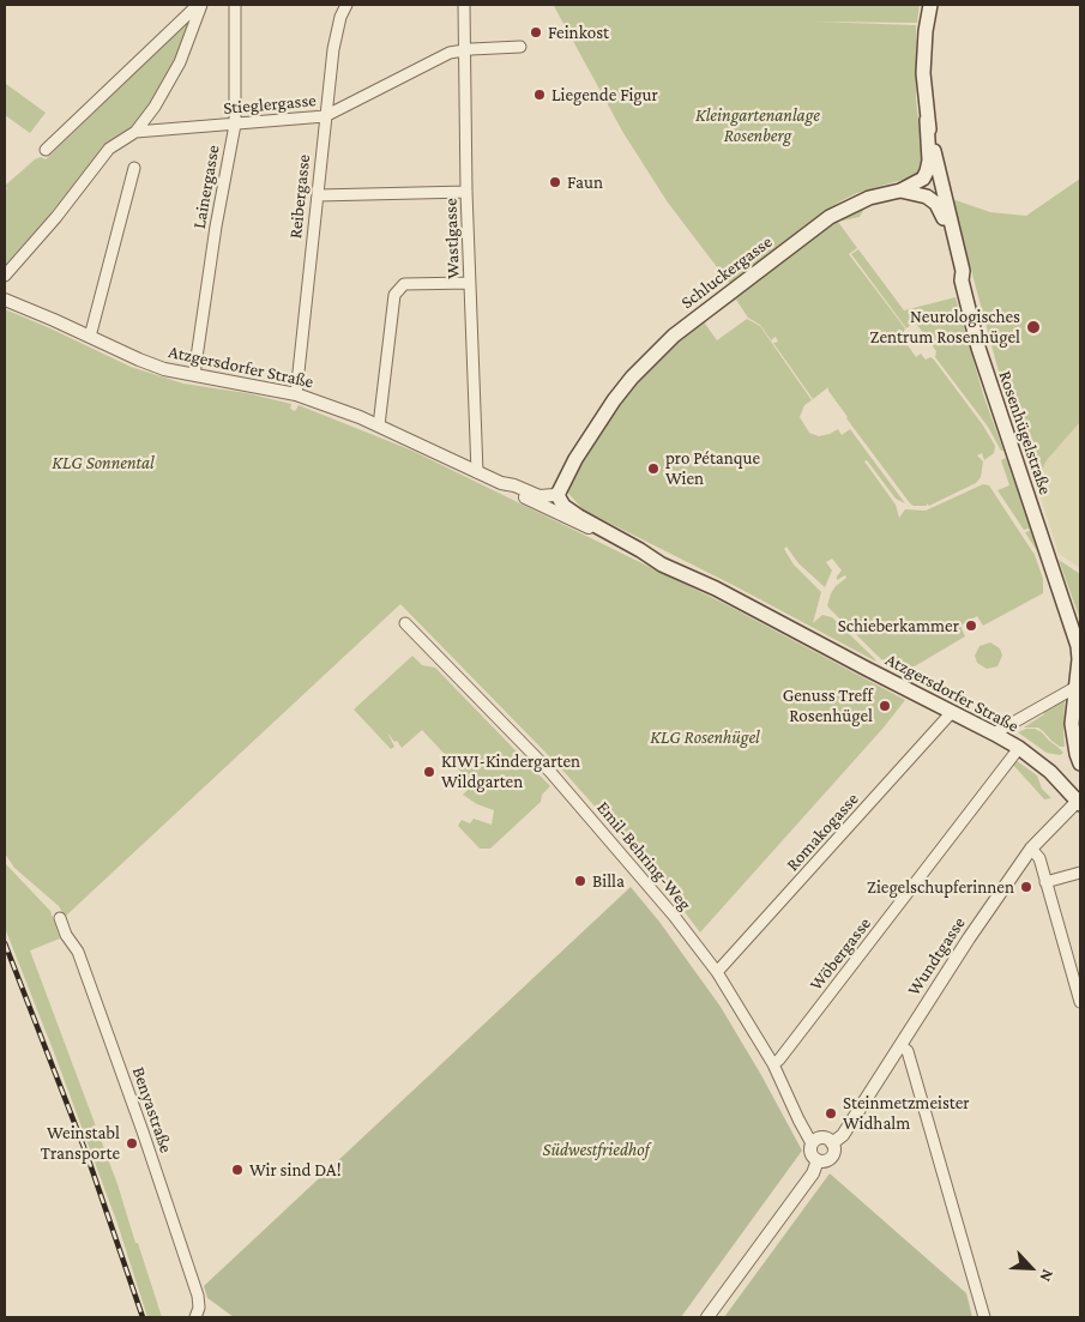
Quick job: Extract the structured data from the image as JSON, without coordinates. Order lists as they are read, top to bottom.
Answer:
{
  "streets": {
    "main road": ["Schluckergasse", "Atzgersdorfer Straße", "Rosenhügelstraße"],
    "street": [
      "Stieglergasse",
      "Lainergasse",
      "Reibergasse",
      "Wastlgasse",
      "Romakogasse",
      "Emil-Behring-Weg",
      "Wöbergasse",
      "Wundtgasse",
      "Benyastraße"
    ]
  },
  "crossings": [
    ["Stieglergasse", "Lainergasse"],
    ["Stieglergasse", "Reibergasse"],
    ["Stieglergasse", "Wastlgasse"],
    ["Lainergasse", "Atzgersdorfer Straße"],
    ["Reibergasse", "Atzgersdorfer Straße"],
    ["Wastlgasse", "Atzgersdorfer Straße"],
    ["Schluckergasse", "Atzgersdorfer Straße"],
    ["Schluckergasse", "Rosenhügelstraße"],
    ["Atzgersdorfer Straße", "Romakogasse"],
    ["Atzgersdorfer Straße", "Wöbergasse"],
    ["Atzgersdorfer Straße", "Wundtgasse"],
    ["Romakogasse", "Emil-Behring-Weg"],
    ["Emil-Behring-Weg", "Wöbergasse"],
    ["Emil-Behring-Weg", "Wundtgasse"]
  ],
  "parks": [
    "Kleingartenanlage Rosenberg",
    "KLG Sonnental",
    "KLG Rosenhügel",
    "Südwestfriedhof"
  ],
  "places": [
    "Feinkost",
    "Liegende Figur",
    "Faun",
    "Neurologisches Zentrum Rosenhügel",
    "pro Pétanque Wien",
    "Schieberkammer",
    "Genuss Treff Rosenhügel",
    "KIWI-Kindergarten Wildgarten",
    "Billa",
    "Ziegelschupferinnen",
    "Steinmetzmeister Widhalm",
    "Weinstabl Transporte",
    "Wir sind DA!"
  ],
  "north": "bottom right"
}
